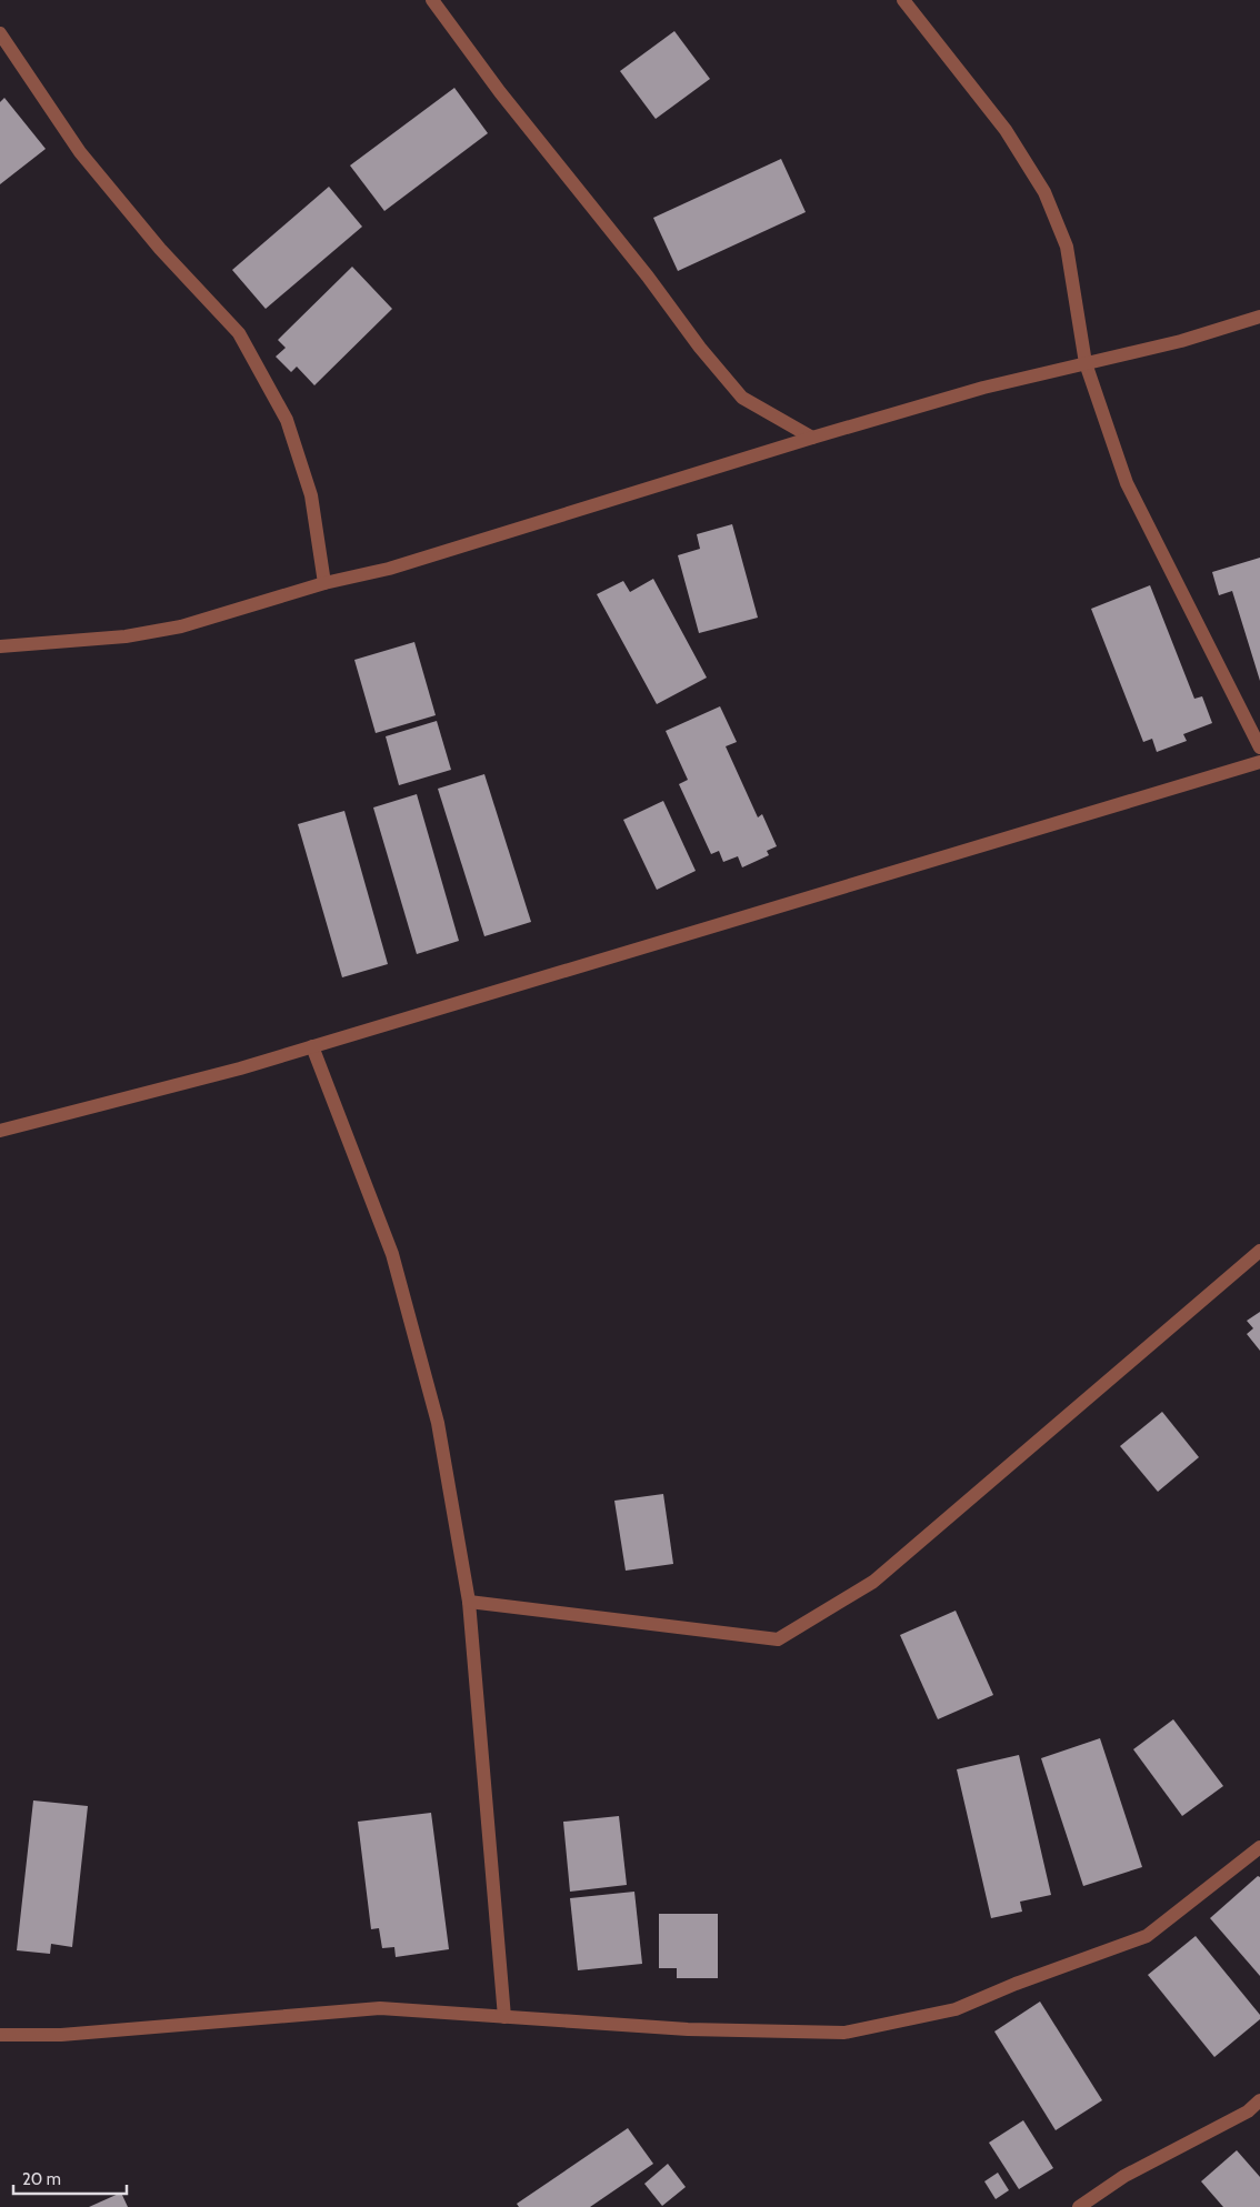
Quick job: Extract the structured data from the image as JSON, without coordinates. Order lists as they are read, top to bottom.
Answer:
{
  "scale_bar": "20 m"
}
